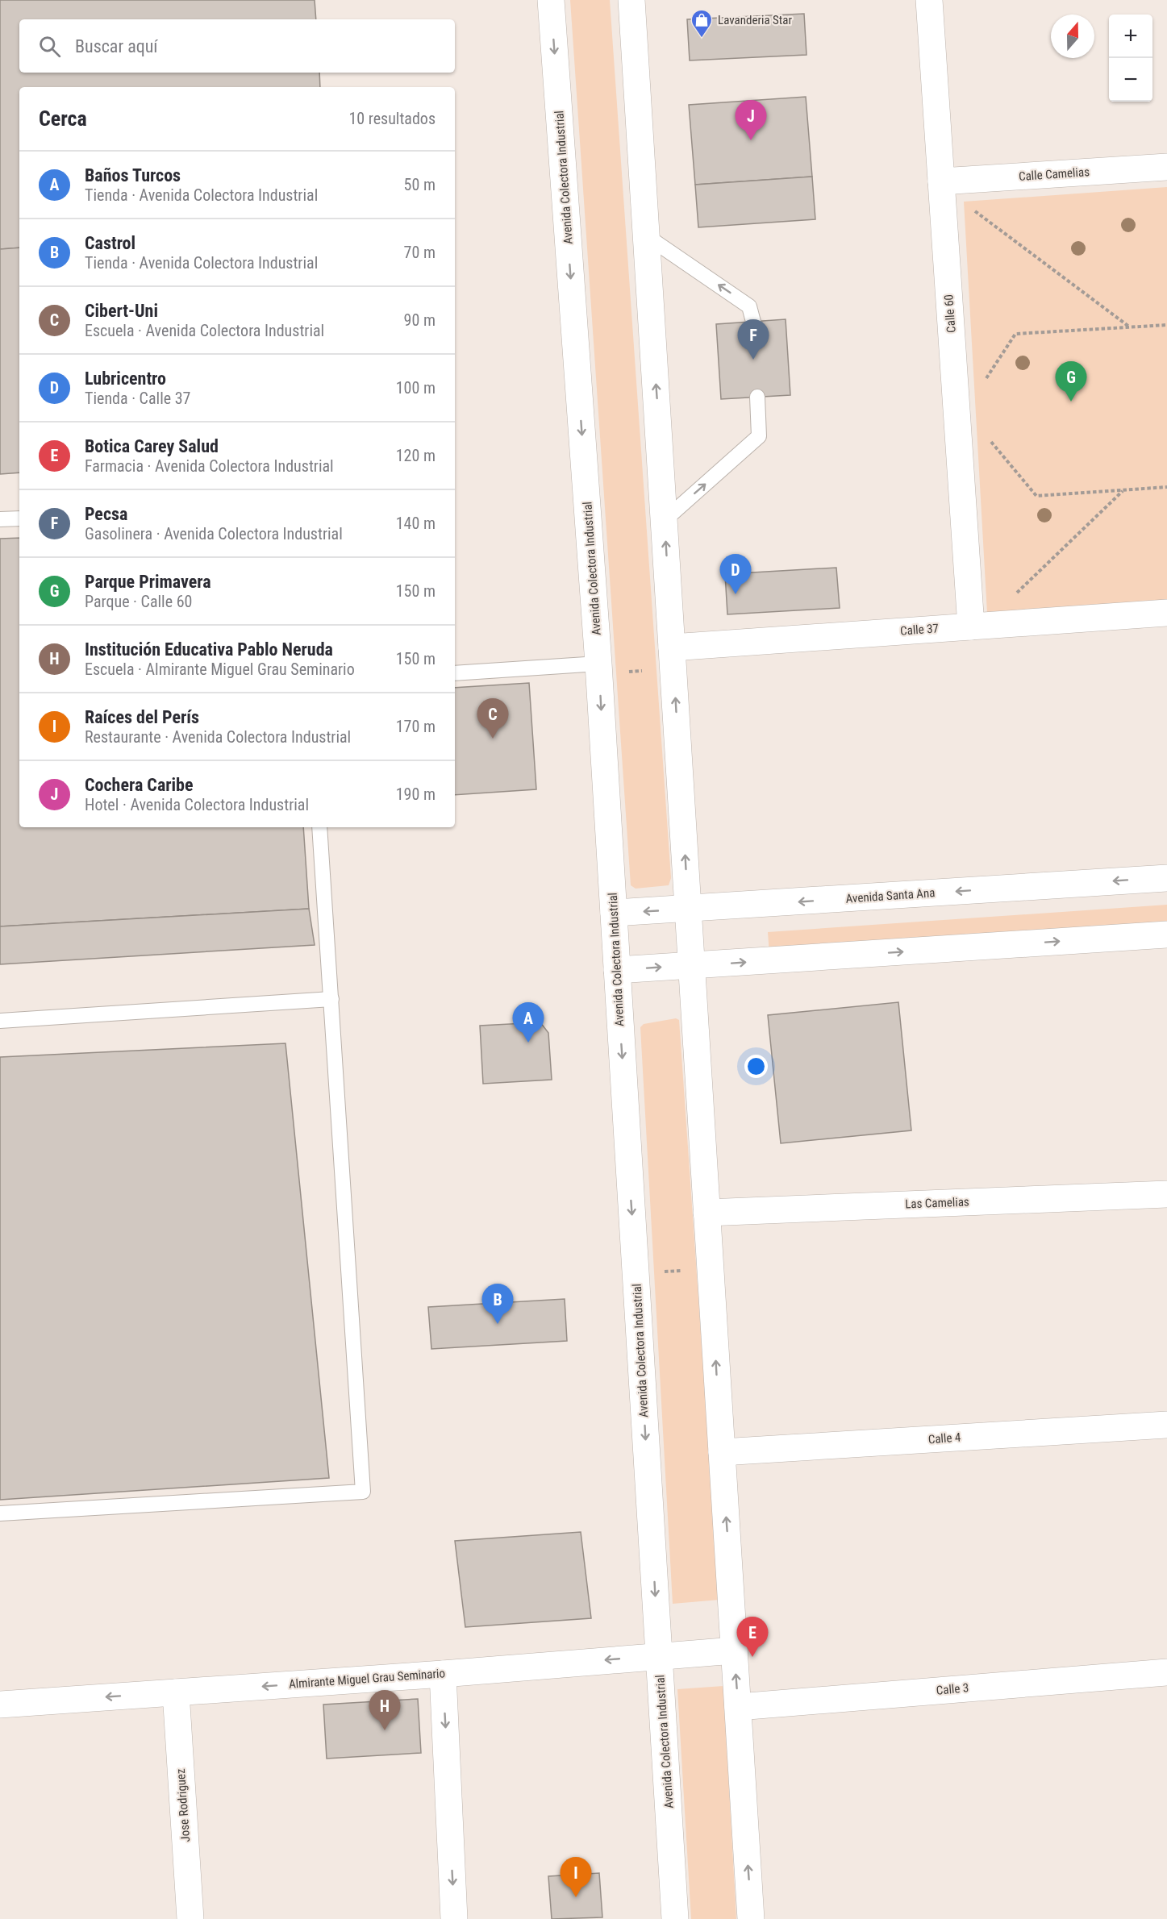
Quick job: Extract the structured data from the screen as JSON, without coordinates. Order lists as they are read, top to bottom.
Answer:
{
  "streets": {
    "street": [
      "Calle Camelias",
      "Avenida Colectora Industrial",
      "Calle 60",
      "Calle 37",
      "Avenida Santa Ana",
      "Las Camelias",
      "Calle 4",
      "Almirante Miguel Grau Seminario",
      "Calle 3",
      "Jose Rodriguez"
    ]
  },
  "crossings": [
    ["Calle Camelias", "Calle 60"],
    ["Avenida Colectora Industrial", "Avenida Santa Ana"],
    ["Avenida Colectora Industrial", "Almirante Miguel Grau Seminario"],
    ["Calle 60", "Calle 37"],
    ["Almirante Miguel Grau Seminario", "Jose Rodriguez"]
  ],
  "one_way": ["Almirante Miguel Grau Seminario"],
  "places": {
    "shop": ["Lavanderia Star"]
  },
  "north": "top",
  "page": {
    "map_buttons": ["+", "−"],
    "search": "Buscar aquí",
    "heading": ["Cerca", "10 resultados"],
    "pins": [
      "J",
      "F",
      "G",
      "D",
      "C",
      "A",
      "B",
      "E",
      "H",
      "I"
    ],
    "list": [
      {
        "mark": "A",
        "name": "Baños Turcos",
        "note": "Tienda · Avenida Colectora Industrial",
        "value": "50 m"
      },
      {
        "mark": "B",
        "name": "Castrol",
        "note": "Tienda · Avenida Colectora Industrial",
        "value": "70 m"
      },
      {
        "mark": "C",
        "name": "Cibert-Uni",
        "note": "Escuela · Avenida Colectora Industrial",
        "value": "90 m"
      },
      {
        "mark": "D",
        "name": "Lubricentro",
        "note": "Tienda · Calle 37",
        "value": "100 m"
      },
      {
        "mark": "E",
        "name": "Botica Carey Salud",
        "note": "Farmacia · Avenida Colectora Industrial",
        "value": "120 m"
      },
      {
        "mark": "F",
        "name": "Pecsa",
        "note": "Gasolinera · Avenida Colectora Industrial",
        "value": "140 m"
      },
      {
        "mark": "G",
        "name": "Parque Primavera",
        "note": "Parque · Calle 60",
        "value": "150 m"
      },
      {
        "mark": "H",
        "name": "Institución Educativa Pablo Neruda",
        "note": "Escuela · Almirante Miguel Grau Seminario",
        "value": "150 m"
      },
      {
        "mark": "I",
        "name": "Raíces del Perís",
        "note": "Restaurante · Avenida Colectora Industrial",
        "value": "170 m"
      },
      {
        "mark": "J",
        "name": "Cochera Caribe",
        "note": "Hotel · Avenida Colectora Industrial",
        "value": "190 m"
      }
    ]
  }
}
